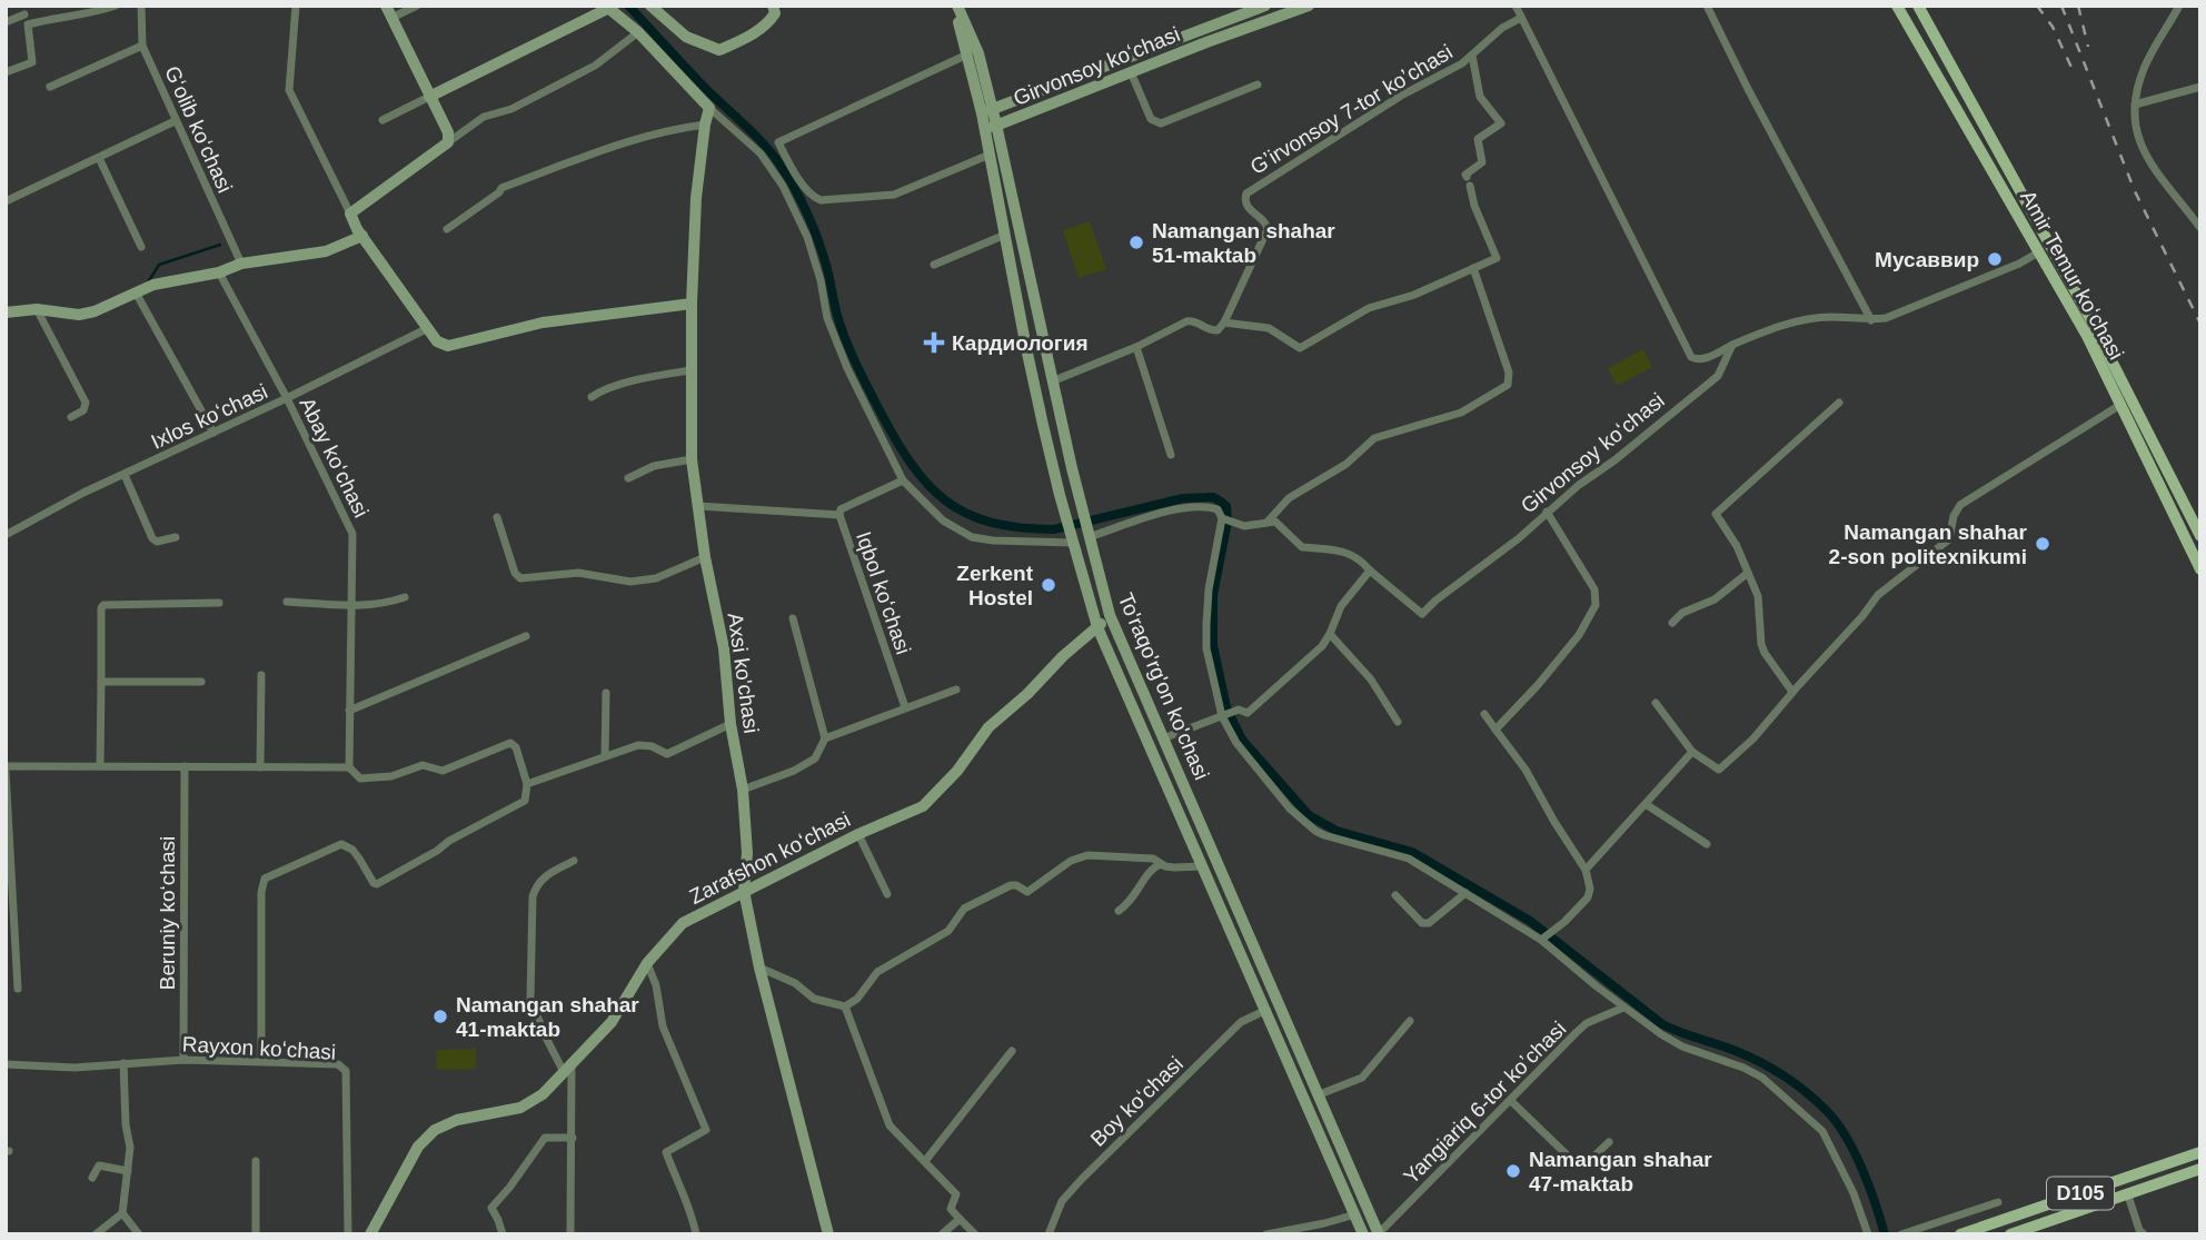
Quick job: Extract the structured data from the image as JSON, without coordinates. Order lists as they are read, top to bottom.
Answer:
{
  "streets": {
    "main road": ["Amir Temur koʻchasi", "D105"],
    "street": [
      "Girvonsoy koʻchasi",
      "Gʼirvonsoy 7-tor koʼchasi",
      "Gʻolib koʻchasi",
      "Ixlos koʻchasi",
      "Abay koʻchasi",
      "Iqbol koʻchasi",
      "Axsi ko'chasi",
      "To'raqo'rg'on ko'chasi",
      "Zarafshon koʻchasi",
      "Beruniy koʻchasi",
      "Rayxon koʻchasi",
      "Boy koʻchasi",
      "Yangiаriq 6-tor koʼchasi"
    ]
  },
  "crossings": [
    ["Girvonsoy koʻchasi", "To'raqo'rg'on ko'chasi"],
    ["Ixlos koʻchasi", "Abay koʻchasi"],
    ["Axsi ko'chasi", "Zarafshon koʻchasi"],
    ["To'raqo'rg'on ko'chasi", "Zarafshon koʻchasi"],
    ["To'raqo'rg'on ko'chasi", "Boy koʻchasi"],
    ["To'raqo'rg'on ko'chasi", "Yangiаriq 6-tor koʼchasi"],
    ["Beruniy koʻchasi", "Rayxon koʻchasi"]
  ],
  "places": {
    "other": [
      "Namangan shahar 51-maktab",
      "Мусаввир",
      "Namangan shahar 2-son politexnikumi",
      "Zerkent Hostel",
      "Namangan shahar 41-maktab",
      "Namangan shahar 47-maktab"
    ],
    "health": ["Кардиология"]
  }
}
